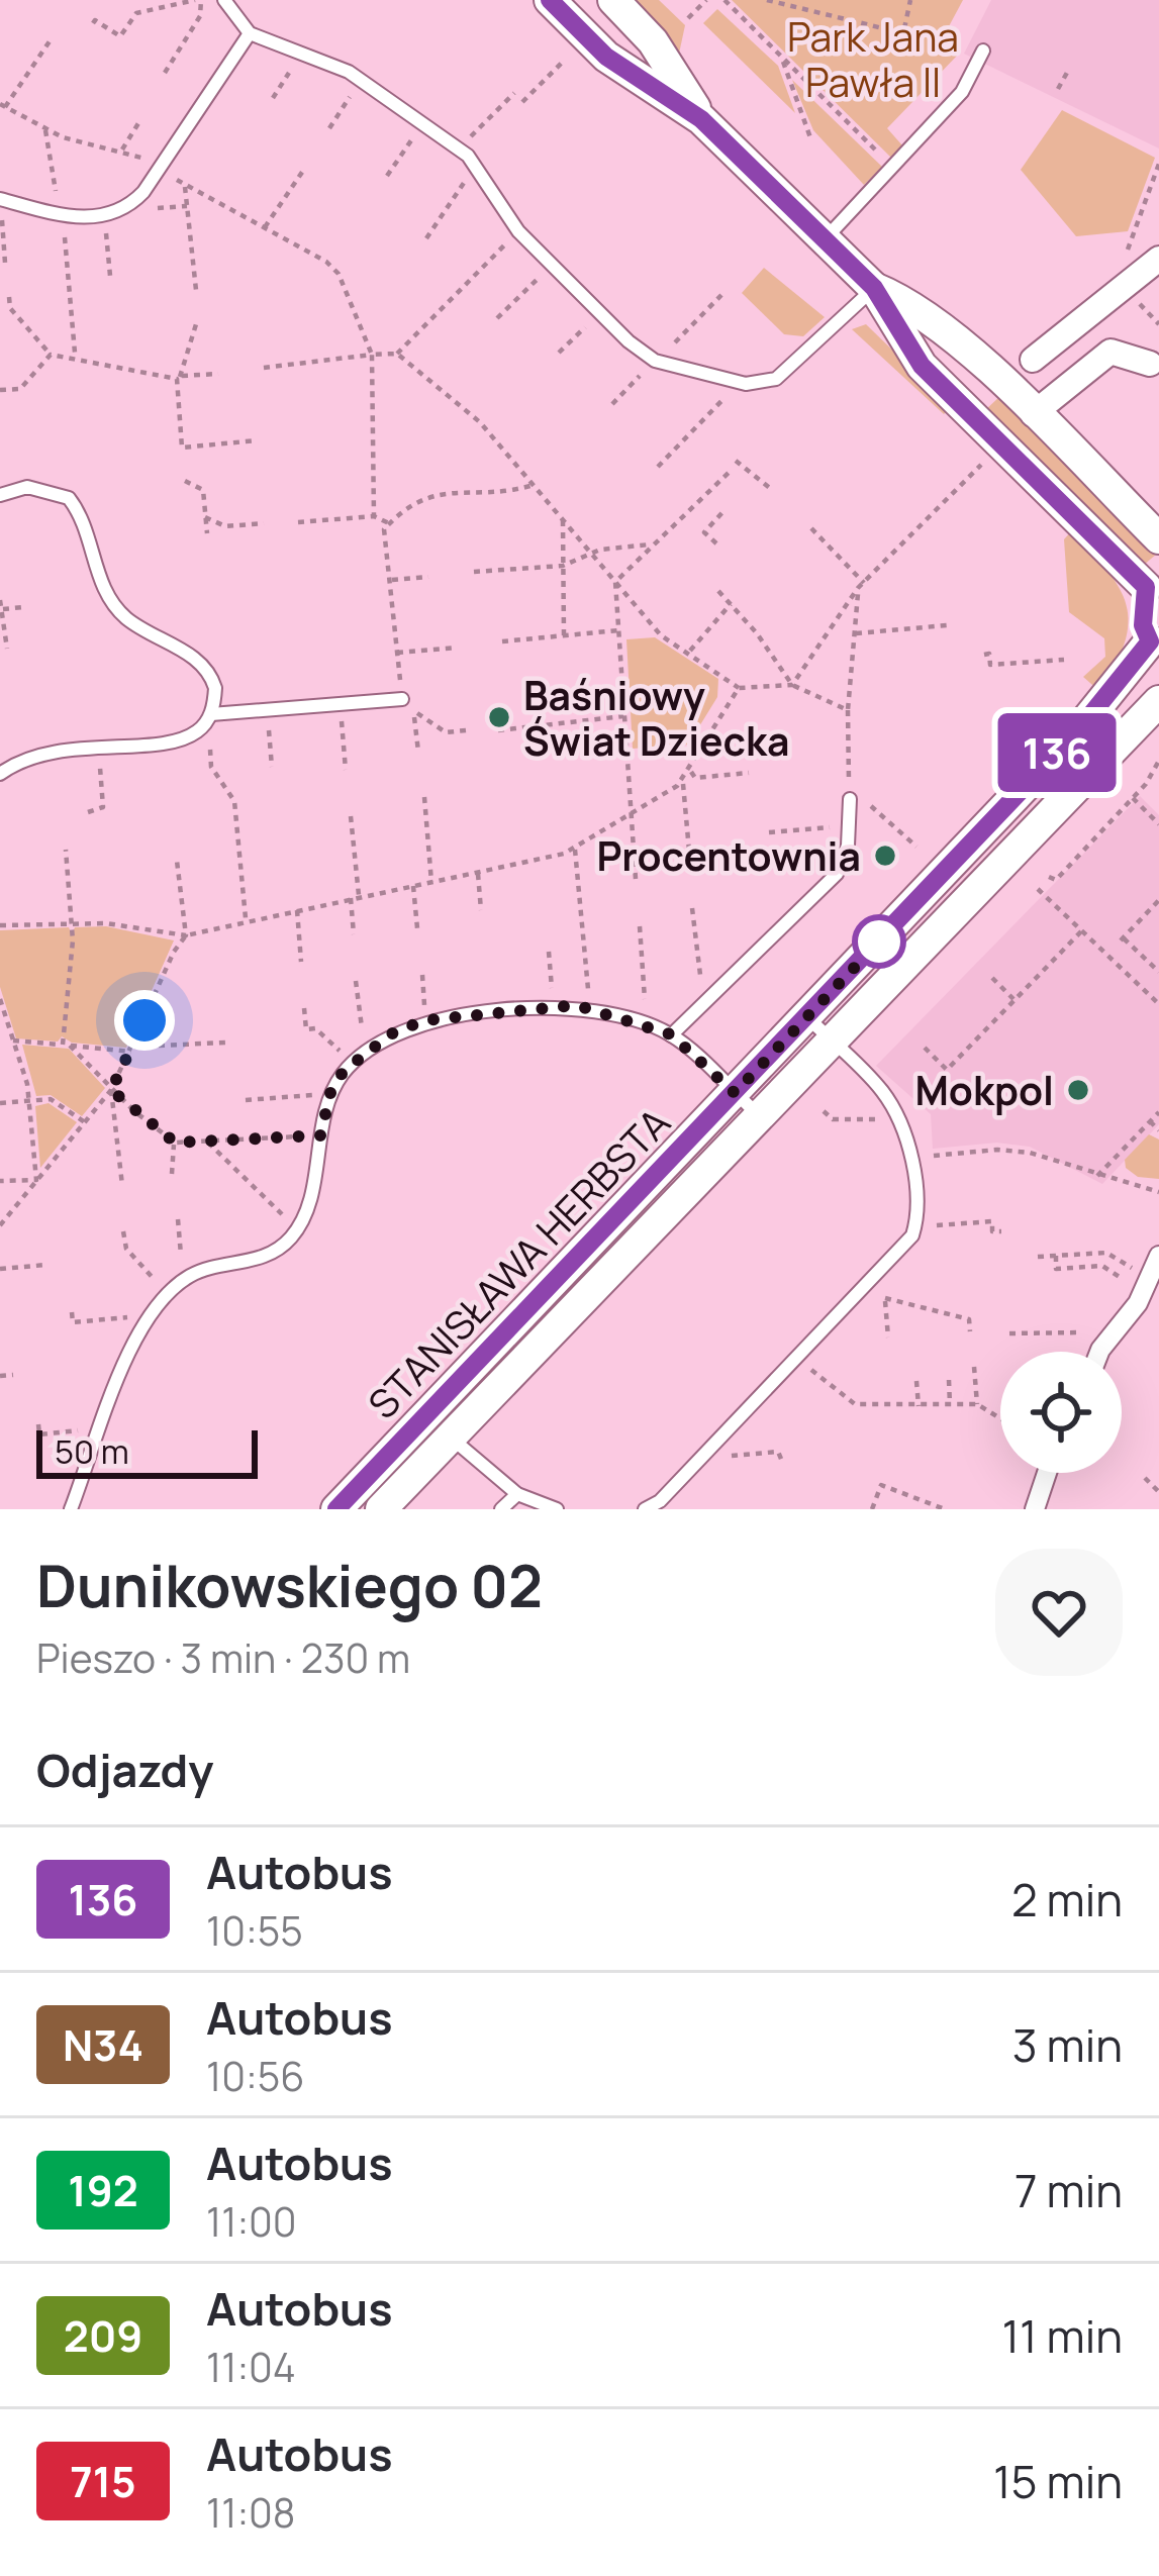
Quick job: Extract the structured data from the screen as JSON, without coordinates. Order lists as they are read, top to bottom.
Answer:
{
  "streets": {
    "street": ["STANISŁAWA HERBSTA"]
  },
  "parks": ["Park Jana Pawła II"],
  "places": ["Baśniowy Świat Dziecka", "Procentownia", "Mokpol"],
  "lines": ["bus line 136"],
  "scale_bar": "50 m",
  "page": {
    "on_map": "136",
    "scale": "50 m",
    "heading": [
      ["Dunikowskiego 02", "Pieszo · 3 min · 230 m"],
      "Odjazdy"
    ],
    "list": [
      {
        "mark": "136",
        "name": "Autobus",
        "note": "10:55",
        "value": "2 min"
      },
      {
        "mark": "N34",
        "name": "Autobus",
        "note": "10:56",
        "value": "3 min"
      },
      {
        "mark": "192",
        "name": "Autobus",
        "note": "11:00",
        "value": "7 min"
      },
      {
        "mark": "209",
        "name": "Autobus",
        "note": "11:04",
        "value": "11 min"
      },
      {
        "mark": "715",
        "name": "Autobus",
        "note": "11:08",
        "value": "15 min"
      }
    ]
  }
}
